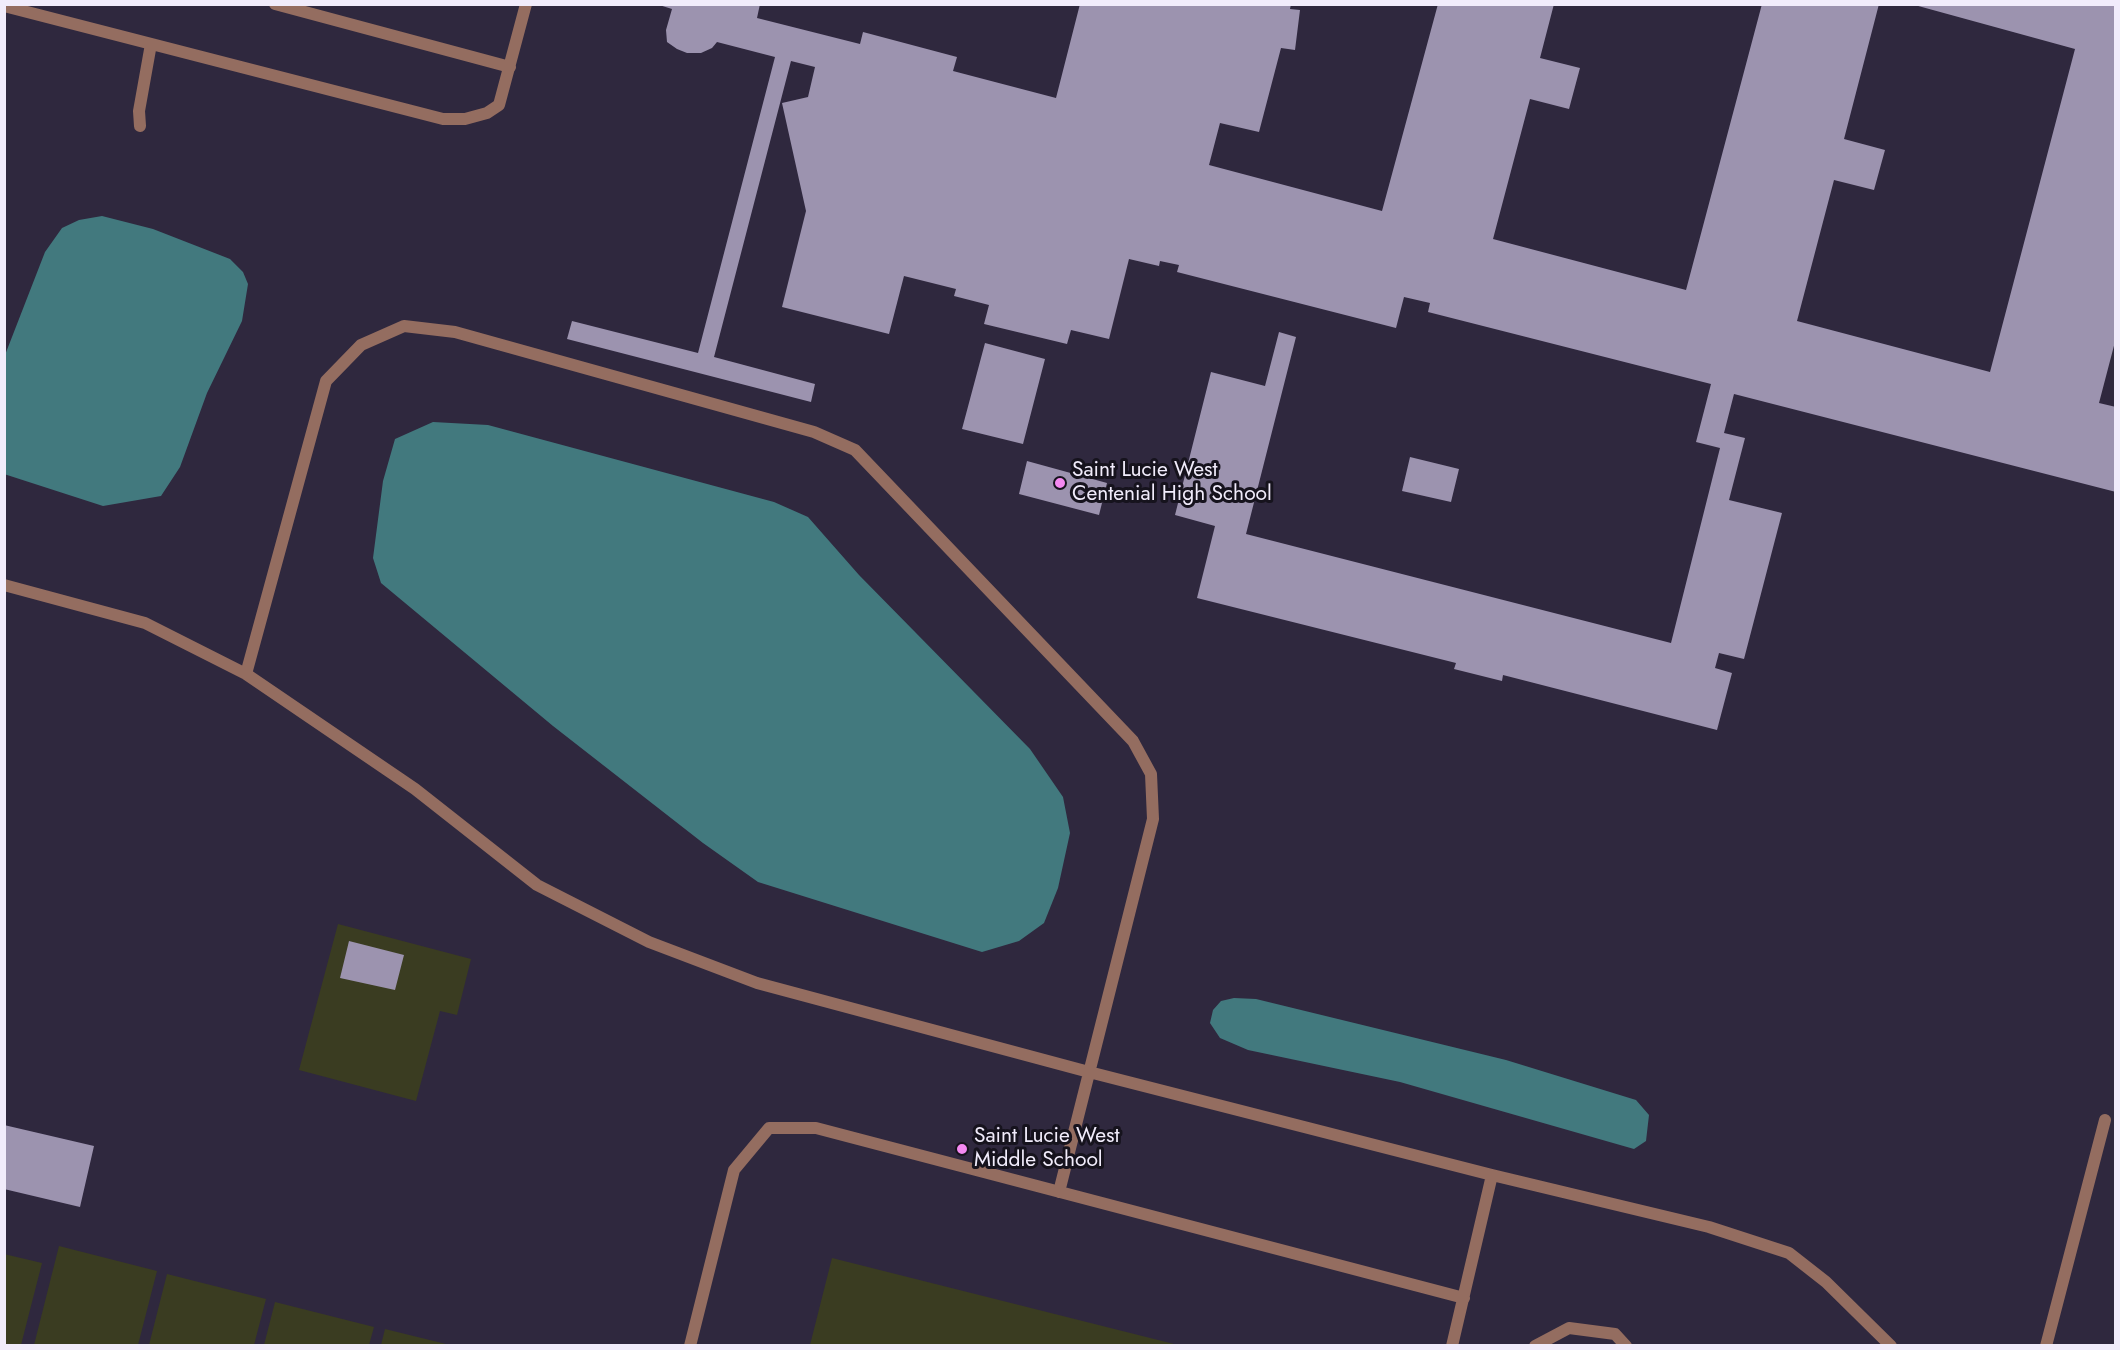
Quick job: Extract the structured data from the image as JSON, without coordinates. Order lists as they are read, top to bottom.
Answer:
{
  "places": ["Saint Lucie West Centenial High School", "Saint Lucie West Middle School"]
}
